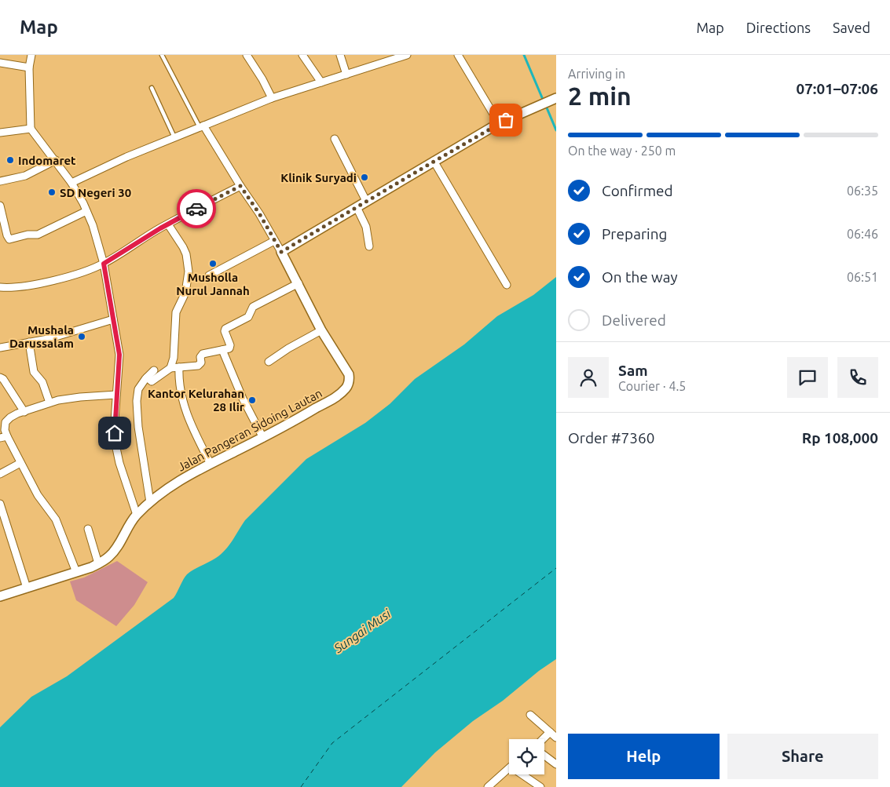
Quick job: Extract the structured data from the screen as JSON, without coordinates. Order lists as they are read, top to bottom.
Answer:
{
  "streets": {
    "street": ["Jalan Pangeran Sidoing Lautan"]
  },
  "water": ["Sungai Musi"],
  "places": [
    "Indomaret",
    "Klinik Suryadi",
    "SD Negeri 30",
    "Musholla Nurul Jannah",
    "Mushala Darussalam",
    "Kantor Kelurahan 28 Ilir"
  ],
  "page": {
    "header": "Map",
    "nav": ["Map", "Directions", "Saved"],
    "heading": ["2 min", "Arriving in", "07:01–07:06"],
    "panel": [
      "Sam",
      "Courier · 4.5",
      "Order #7360",
      "Rp 108,000"
    ],
    "bar": "On the way · 250 m",
    "list": [
      ["Confirmed", "06:35"],
      ["Preparing", "06:46"],
      ["On the way", "06:51"],
      "Delivered"
    ],
    "buttons": ["Help", "Share"]
  }
}
